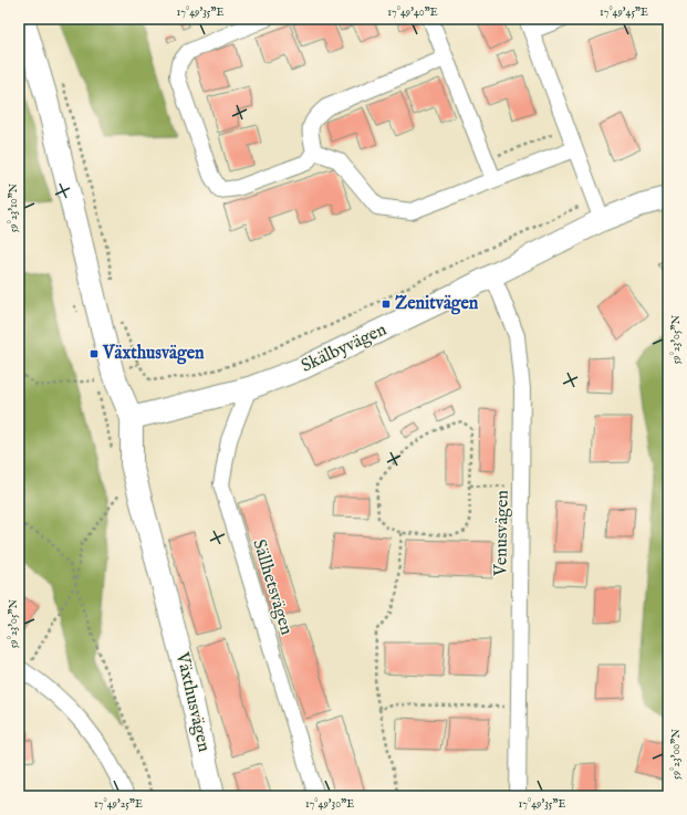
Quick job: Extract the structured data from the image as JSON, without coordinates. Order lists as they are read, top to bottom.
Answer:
{
  "streets": {
    "street": [
      "Skälbyvägen",
      "Venusvägen",
      "Sällhetsvägen",
      "Växthusvägen"
    ]
  },
  "crossings": [
    ["Skälbyvägen", "Venusvägen"],
    ["Skälbyvägen", "Sällhetsvägen"],
    ["Skälbyvägen", "Växthusvägen"]
  ],
  "places": {
    "transit": ["Zenitvägen", "Växthusvägen"]
  },
  "coordinates": [
    "17°49'35\"E",
    "17°49'40\"E",
    "17°49'45\"E",
    "59°23'10\"N",
    "59°23'05\"N",
    "59°23'00\"N",
    "17°49'25\"E",
    "17°49'30\"E"
  ]
}
